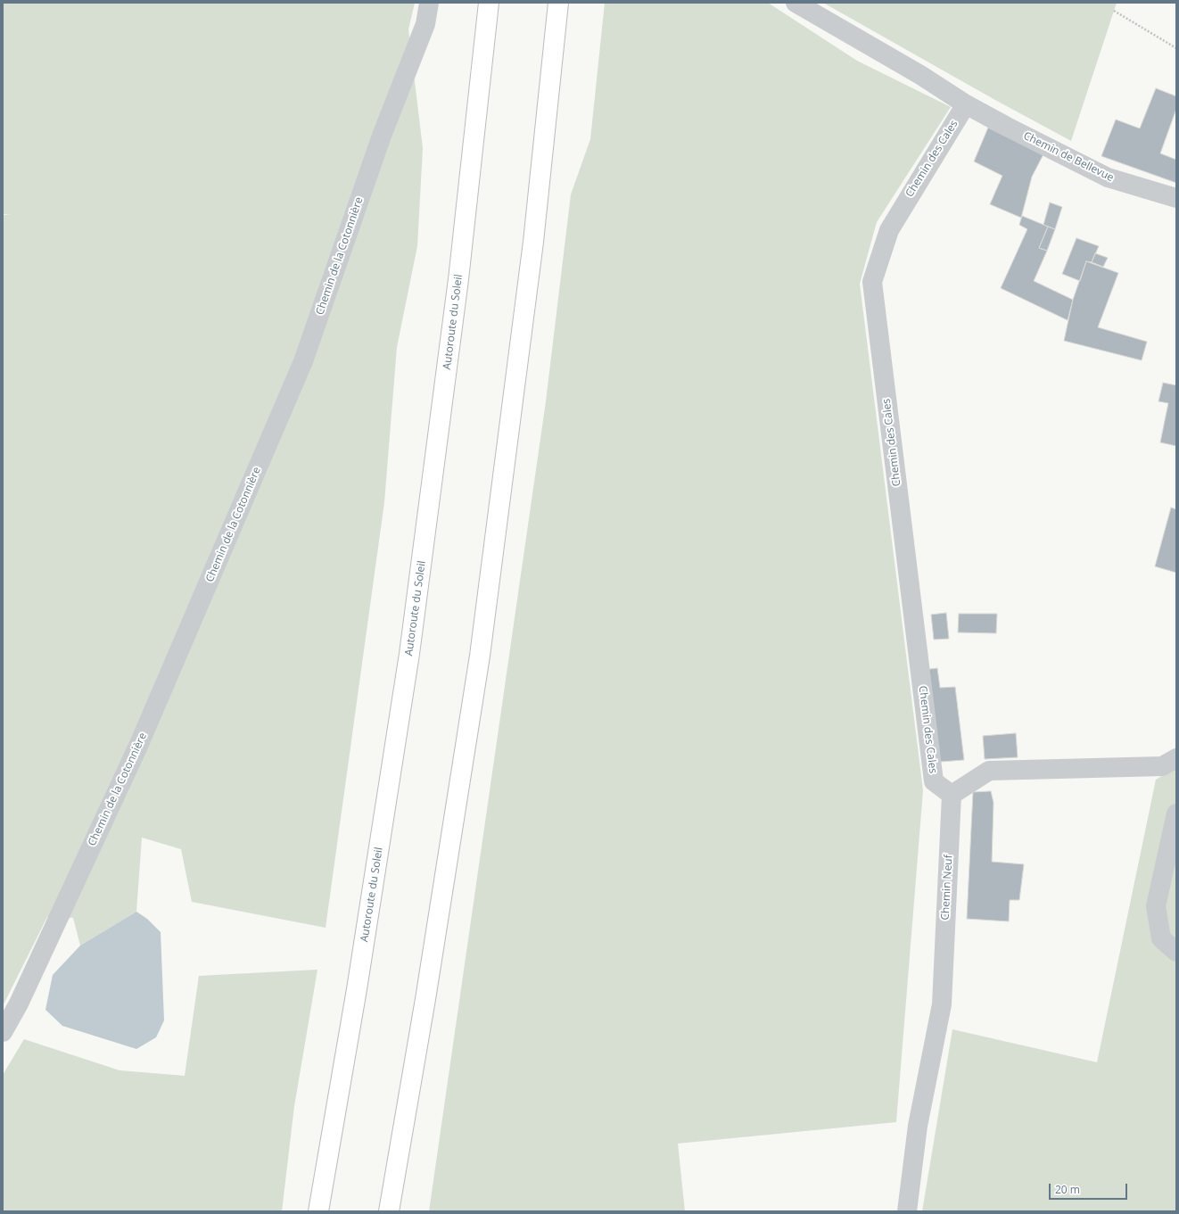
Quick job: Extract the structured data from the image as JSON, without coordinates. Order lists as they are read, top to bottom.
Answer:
{
  "streets": {
    "highway": ["Autoroute du Soleil"],
    "street": [
      "Chemin de Bellevue",
      "Chemin des Cales",
      "Chemin de la Cotonnière",
      "Chemin Neuf"
    ]
  },
  "crossings": [
    ["Chemin de Bellevue", "Chemin des Cales"],
    ["Chemin des Cales", "Chemin Neuf"]
  ],
  "scale_bar": "20 m"
}
